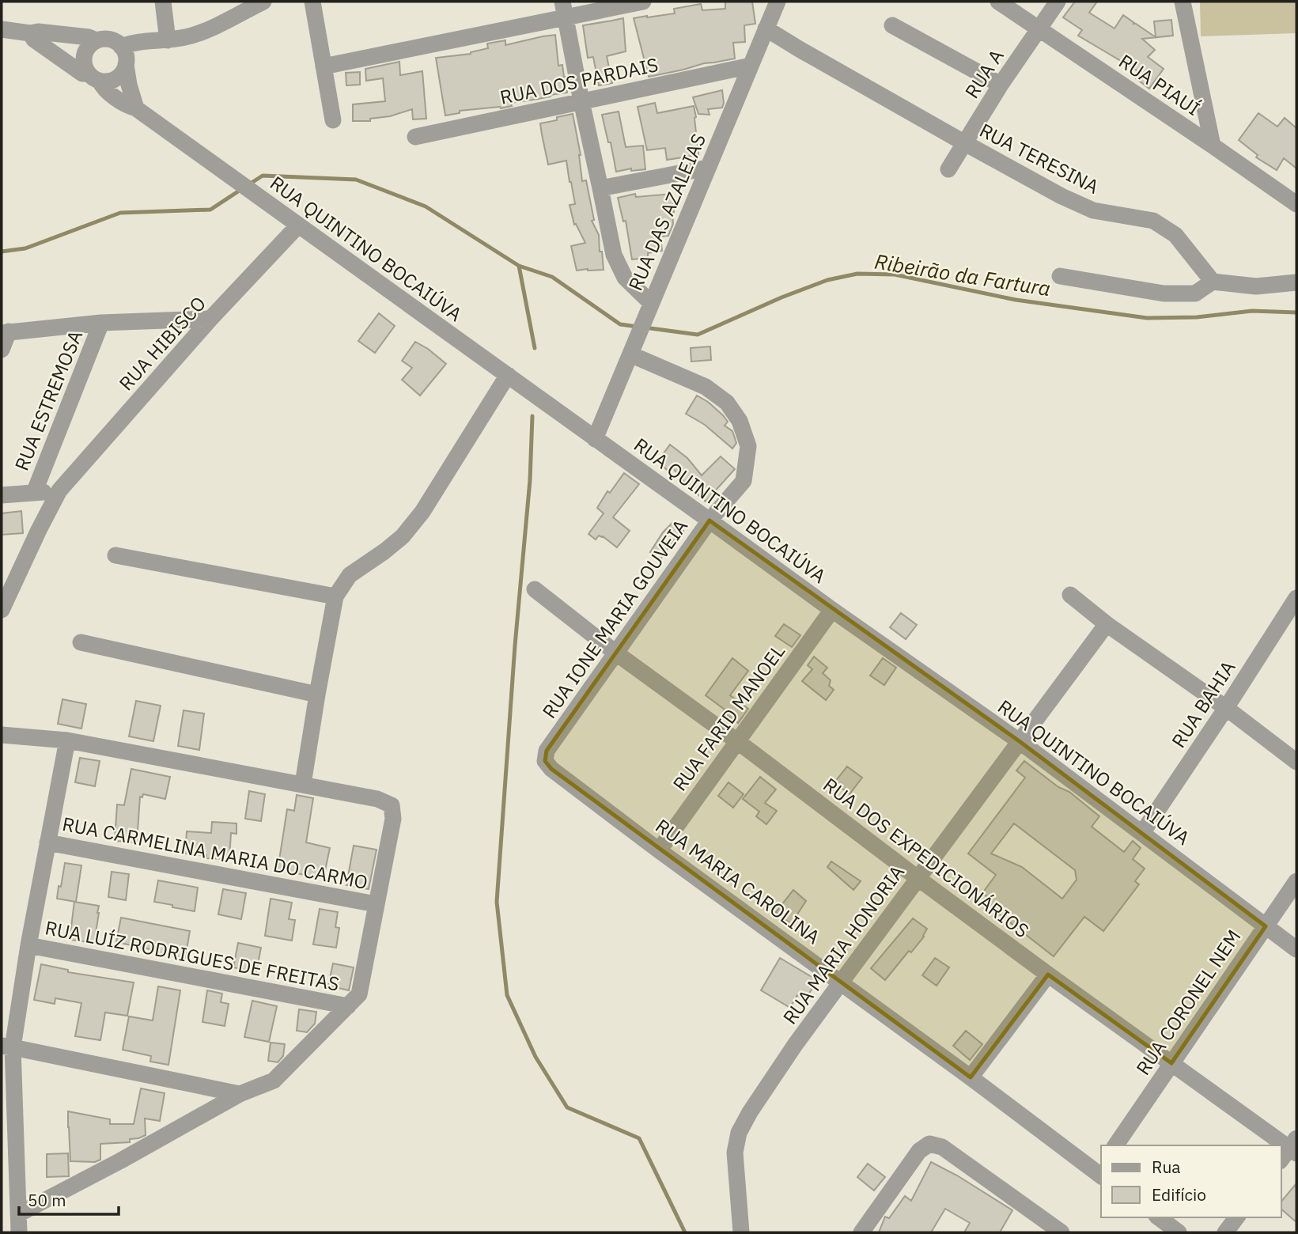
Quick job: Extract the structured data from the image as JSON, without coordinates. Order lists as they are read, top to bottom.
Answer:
{
  "streets": {
    "street": [
      "RUA A",
      "RUA DOS PARDAIS",
      "RUA PIAUÍ",
      "RUA TERESINA",
      "RUA DAS AZALEIAS",
      "RUA QUINTINO BOCAIÚVA",
      "RUA HIBISCO",
      "RUA ESTREMOSA",
      "RUA IONE MARIA GOUVEIA",
      "RUA BAHIA",
      "RUA FARID MANOEL",
      "RUA CARMELINA MARIA DO CARMO",
      "RUA DOS EXPEDICIONÁRIOS",
      "RUA MARIA CAROLINA",
      "RUA MARIA HONORIA",
      "RUA LUÍZ RODRIGUES DE FREITAS",
      "RUA CORONEL NEM"
    ]
  },
  "crossings": [
    ["RUA A", "RUA PIAUÍ"],
    ["RUA A", "RUA TERESINA"],
    ["RUA DOS PARDAIS", "RUA DAS AZALEIAS"],
    ["RUA TERESINA", "RUA DAS AZALEIAS"],
    ["RUA DAS AZALEIAS", "RUA QUINTINO BOCAIÚVA"],
    ["RUA DAS AZALEIAS", "RUA IONE MARIA GOUVEIA"],
    ["RUA QUINTINO BOCAIÚVA", "RUA HIBISCO"],
    ["RUA QUINTINO BOCAIÚVA", "RUA IONE MARIA GOUVEIA"],
    ["RUA QUINTINO BOCAIÚVA", "RUA BAHIA"],
    ["RUA QUINTINO BOCAIÚVA", "RUA FARID MANOEL"],
    ["RUA QUINTINO BOCAIÚVA", "RUA MARIA HONORIA"],
    ["RUA QUINTINO BOCAIÚVA", "RUA CORONEL NEM"],
    ["RUA IONE MARIA GOUVEIA", "RUA DOS EXPEDICIONÁRIOS"],
    ["RUA IONE MARIA GOUVEIA", "RUA MARIA CAROLINA"],
    ["RUA FARID MANOEL", "RUA DOS EXPEDICIONÁRIOS"],
    ["RUA FARID MANOEL", "RUA MARIA CAROLINA"],
    ["RUA DOS EXPEDICIONÁRIOS", "RUA MARIA HONORIA"],
    ["RUA DOS EXPEDICIONÁRIOS", "RUA CORONEL NEM"],
    ["RUA MARIA CAROLINA", "RUA MARIA HONORIA"]
  ],
  "water": ["Ribeirão da Fartura"],
  "legend": ["Rua", "Edifício"],
  "scale_bar": "50 m"
}
